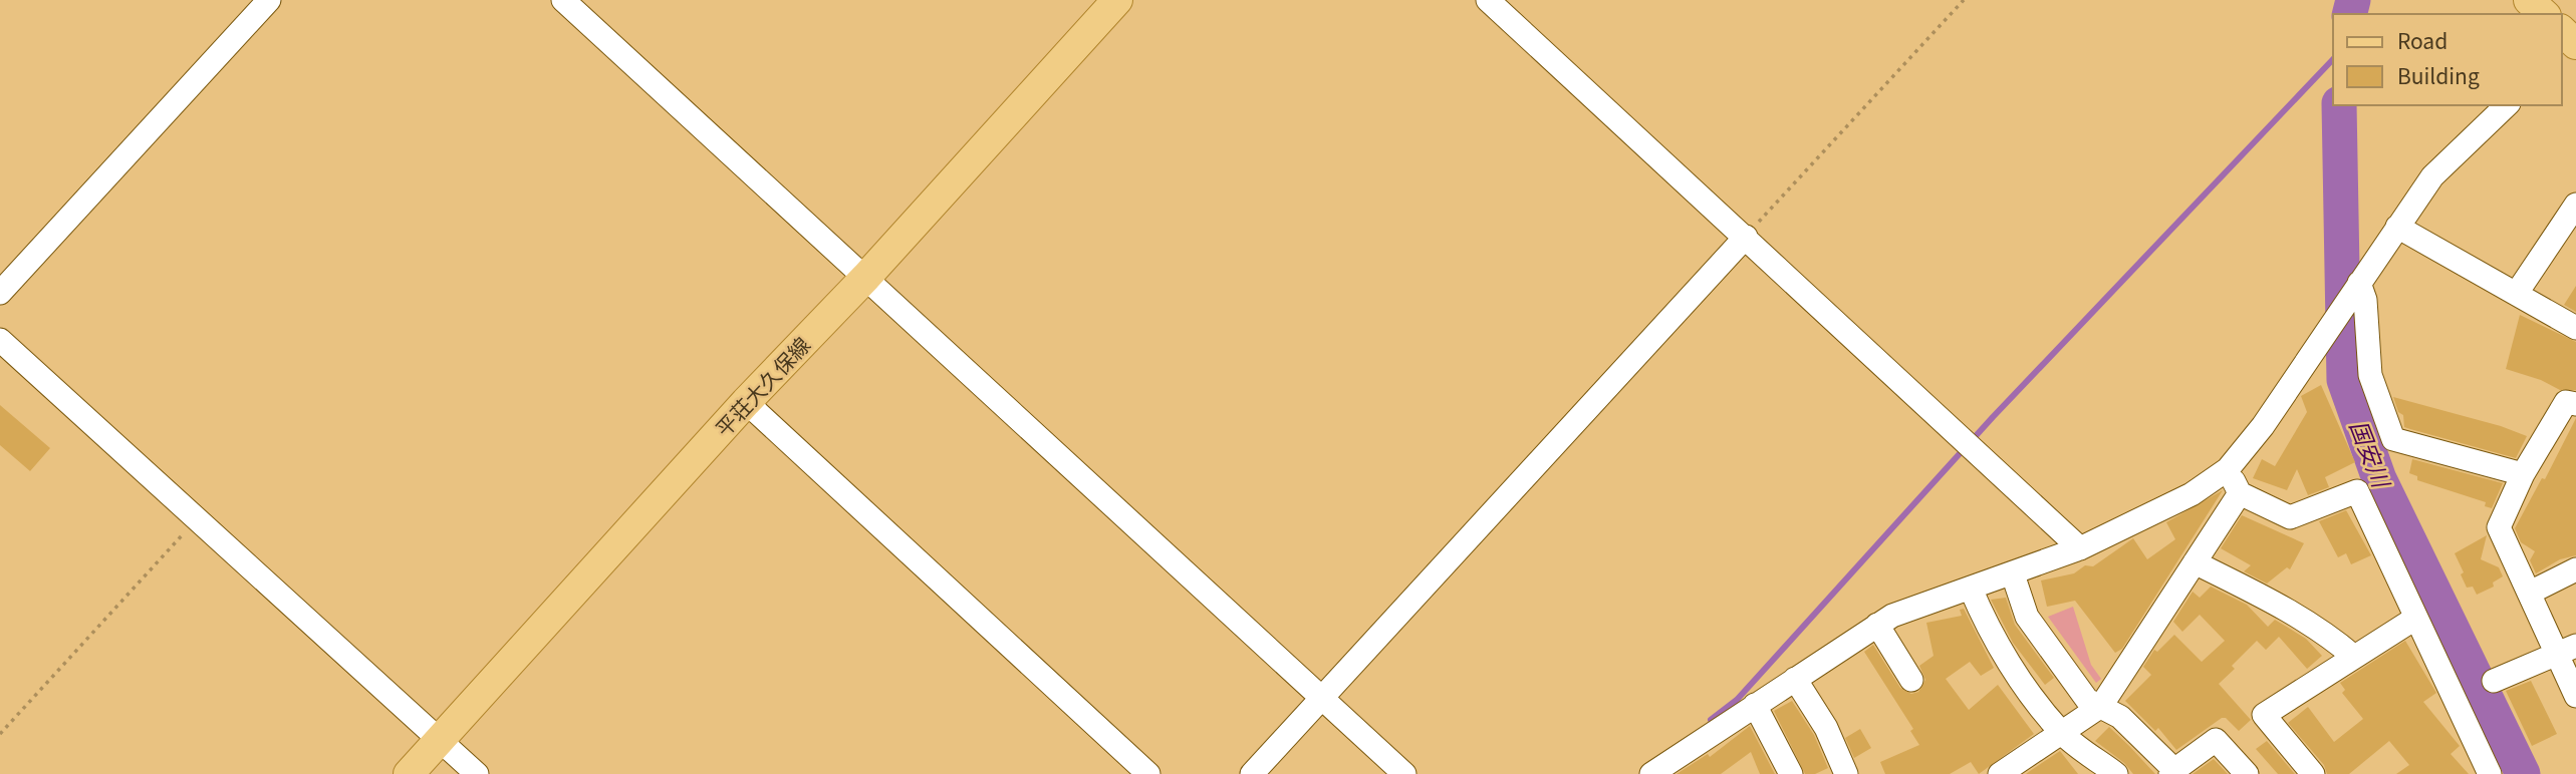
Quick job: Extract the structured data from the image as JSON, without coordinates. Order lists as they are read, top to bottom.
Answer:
{
  "streets": {
    "main road": ["平荘大久保線"]
  },
  "water": ["国安川"],
  "legend": ["Road", "Building"]
}
